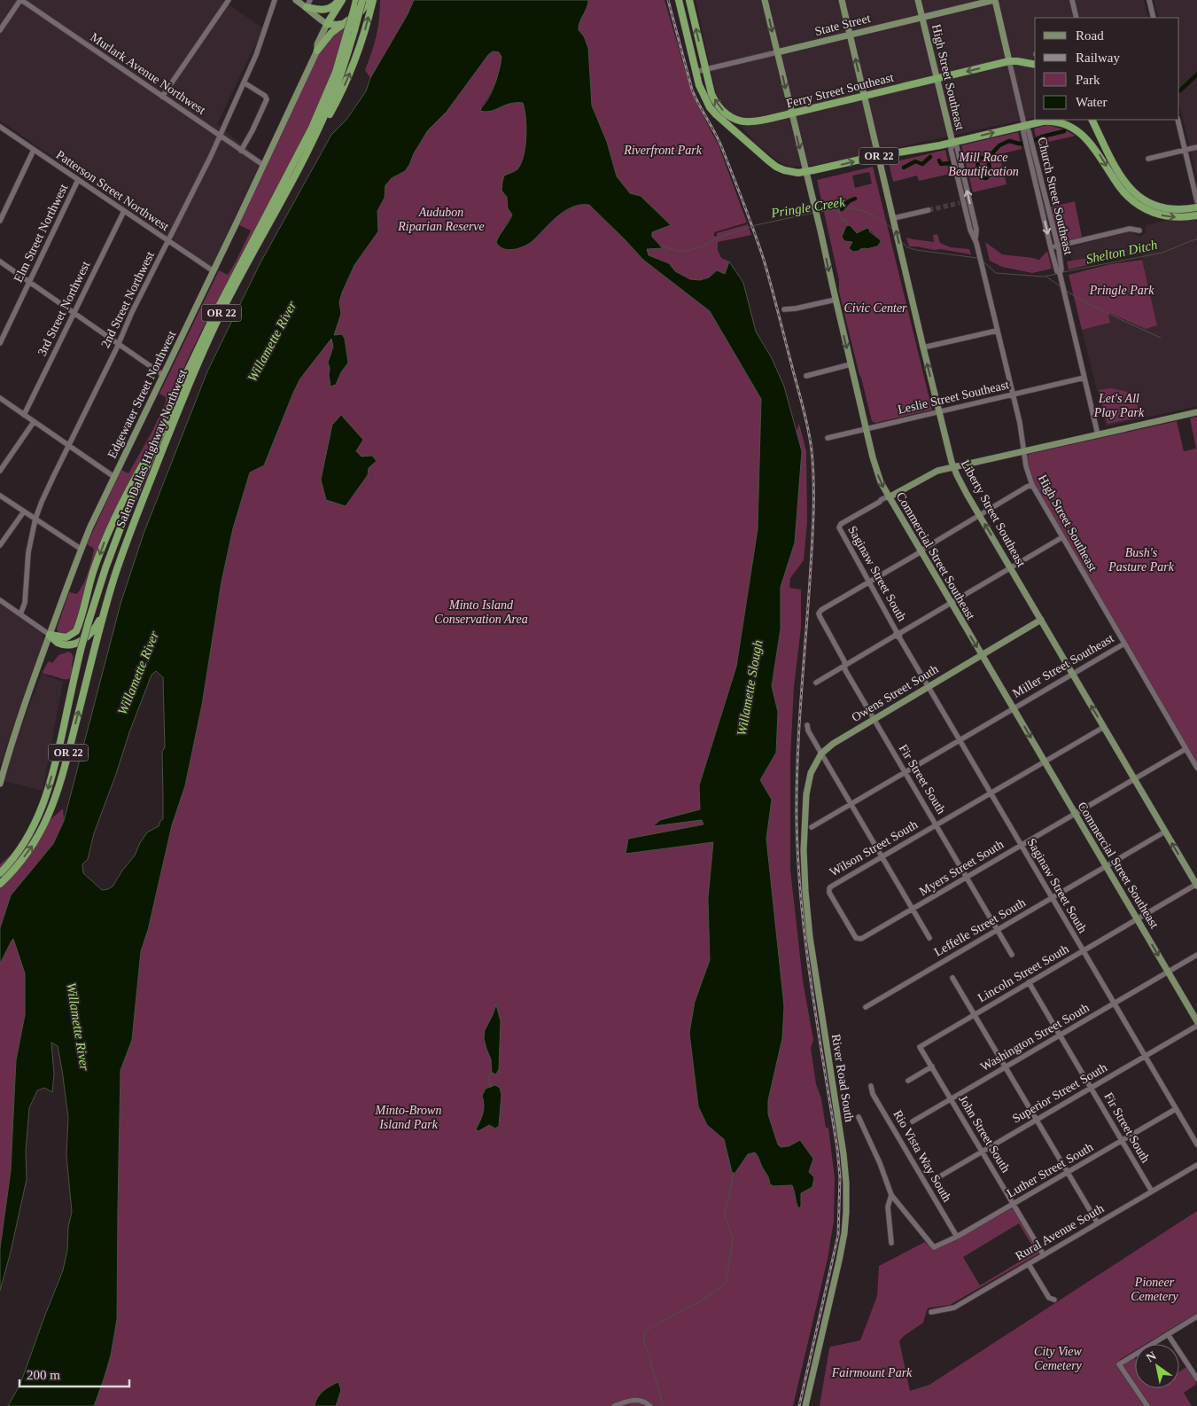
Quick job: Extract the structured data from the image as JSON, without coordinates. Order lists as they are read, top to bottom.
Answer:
{
  "streets": {
    "highway": ["Ferry Street Southeast", "OR 22", "Salem Dallas Highway Northwest"],
    "main road": [
      "State Street",
      "High Street Southeast",
      "Church Street Southeast",
      "Edgewater Street Northwest",
      "Liberty Street Southeast",
      "Commercial Street Southeast",
      "Owens Street South",
      "River Road South"
    ],
    "street": [
      "Murlark Avenue Northwest",
      "Patterson Street Northwest",
      "Elm Street Northwest",
      "2nd Street Northwest",
      "3rd Street Northwest",
      "Leslie Street Southeast",
      "Saginaw Street South",
      "Miller Street Southeast",
      "Fir Street South",
      "Wilson Street South",
      "Myers Street South",
      "Leffelle Street South",
      "Lincoln Street South",
      "Washington Street South",
      "Superior Street South",
      "John Street South",
      "Rio Vista Way South",
      "Luther Street South",
      "Rural Avenue South"
    ]
  },
  "crossings": [
    ["State Street", "High Street Southeast"],
    ["State Street", "Ferry Street Southeast"],
    ["State Street", "OR 22"],
    ["State Street", "Church Street Southeast"],
    ["State Street", "Liberty Street Southeast"],
    ["Murlark Avenue Northwest", "2nd Street Northwest"],
    ["Murlark Avenue Northwest", "Edgewater Street Northwest"],
    ["High Street Southeast", "Ferry Street Southeast"],
    ["High Street Southeast", "OR 22"],
    ["High Street Southeast", "Leslie Street Southeast"],
    ["High Street Southeast", "Miller Street Southeast"],
    ["High Street Southeast", "Myers Street South"],
    ["Ferry Street Southeast", "Church Street Southeast"],
    ["Ferry Street Southeast", "Liberty Street Southeast"],
    ["OR 22", "Church Street Southeast"],
    ["OR 22", "Edgewater Street Northwest"],
    ["OR 22", "Salem Dallas Highway Northwest"],
    ["OR 22", "Liberty Street Southeast"],
    ["OR 22", "Commercial Street Southeast"],
    ["Patterson Street Northwest", "Elm Street Northwest"],
    ["Patterson Street Northwest", "2nd Street Northwest"],
    ["Patterson Street Northwest", "3rd Street Northwest"],
    ["Patterson Street Northwest", "Edgewater Street Northwest"],
    ["Church Street Southeast", "Leslie Street Southeast"],
    ["Leslie Street Southeast", "Liberty Street Southeast"],
    ["Leslie Street Southeast", "Commercial Street Southeast"],
    ["Liberty Street Southeast", "Miller Street Southeast"],
    ["Liberty Street Southeast", "Owens Street South"],
    ["Liberty Street Southeast", "Wilson Street South"],
    ["Liberty Street Southeast", "Myers Street South"],
    ["Liberty Street Southeast", "Leffelle Street South"],
    ["Liberty Street Southeast", "Lincoln Street South"],
    ["Commercial Street Southeast", "Saginaw Street South"],
    ["Commercial Street Southeast", "Miller Street Southeast"],
    ["Commercial Street Southeast", "Owens Street South"],
    ["Commercial Street Southeast", "Wilson Street South"],
    ["Commercial Street Southeast", "Myers Street South"],
    ["Commercial Street Southeast", "Leffelle Street South"],
    ["Commercial Street Southeast", "Lincoln Street South"],
    ["Commercial Street Southeast", "Washington Street South"],
    ["Saginaw Street South", "Miller Street Southeast"],
    ["Saginaw Street South", "Owens Street South"],
    ["Saginaw Street South", "Fir Street South"],
    ["Saginaw Street South", "Wilson Street South"],
    ["Saginaw Street South", "Myers Street South"],
    ["Saginaw Street South", "Leffelle Street South"],
    ["Saginaw Street South", "Lincoln Street South"],
    ["Saginaw Street South", "Washington Street South"],
    ["Saginaw Street South", "Superior Street South"],
    ["Saginaw Street South", "Luther Street South"],
    ["Miller Street Southeast", "Fir Street South"],
    ["Owens Street South", "Fir Street South"],
    ["Owens Street South", "River Road South"],
    ["Fir Street South", "Wilson Street South"],
    ["Fir Street South", "Myers Street South"],
    ["Fir Street South", "Leffelle Street South"],
    ["Fir Street South", "Lincoln Street South"],
    ["Fir Street South", "Washington Street South"],
    ["Fir Street South", "Superior Street South"],
    ["Fir Street South", "Luther Street South"],
    ["Fir Street South", "Rural Avenue South"],
    ["Wilson Street South", "Myers Street South"],
    ["Lincoln Street South", "John Street South"],
    ["Washington Street South", "John Street South"],
    ["Superior Street South", "John Street South"],
    ["John Street South", "Luther Street South"],
    ["John Street South", "Rural Avenue South"],
    ["Rio Vista Way South", "Luther Street South"]
  ],
  "one_way": ["Liberty Street Southeast", "Commercial Street Southeast"],
  "water": [
    "Pringle Creek",
    "Shelton Ditch",
    "Willamette River",
    "Willamette Slough"
  ],
  "parks": [
    "Riverfront Park",
    "Mill Race Beautification",
    "Audubon Riparian Reserve",
    "Pringle Park",
    "Civic Center",
    "Let's All Play Park",
    "Bush's Pasture Park",
    "Minto Island Conservation Area",
    "Minto-Brown Island Park",
    "Pioneer Cemetery",
    "City View Cemetery",
    "Fairmount Park"
  ],
  "legend": [
    "Road",
    "Railway",
    "Park",
    "Water"
  ],
  "scale_bar": "200 m",
  "north": "top left"
}
